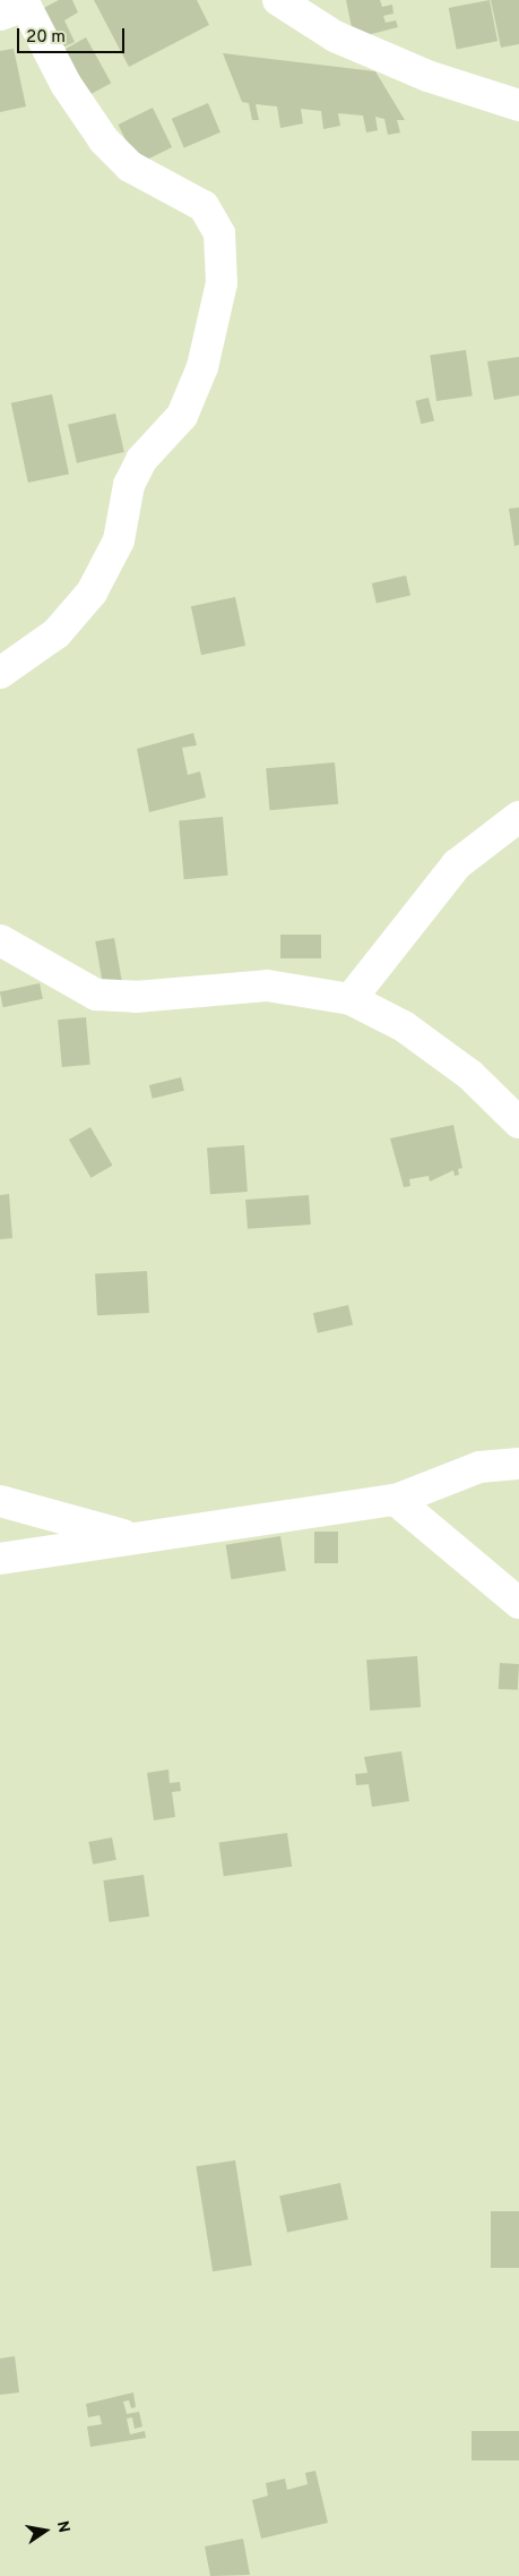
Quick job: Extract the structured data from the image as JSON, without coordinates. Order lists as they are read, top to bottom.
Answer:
{
  "scale_bar": "20 m",
  "north": "right"
}
